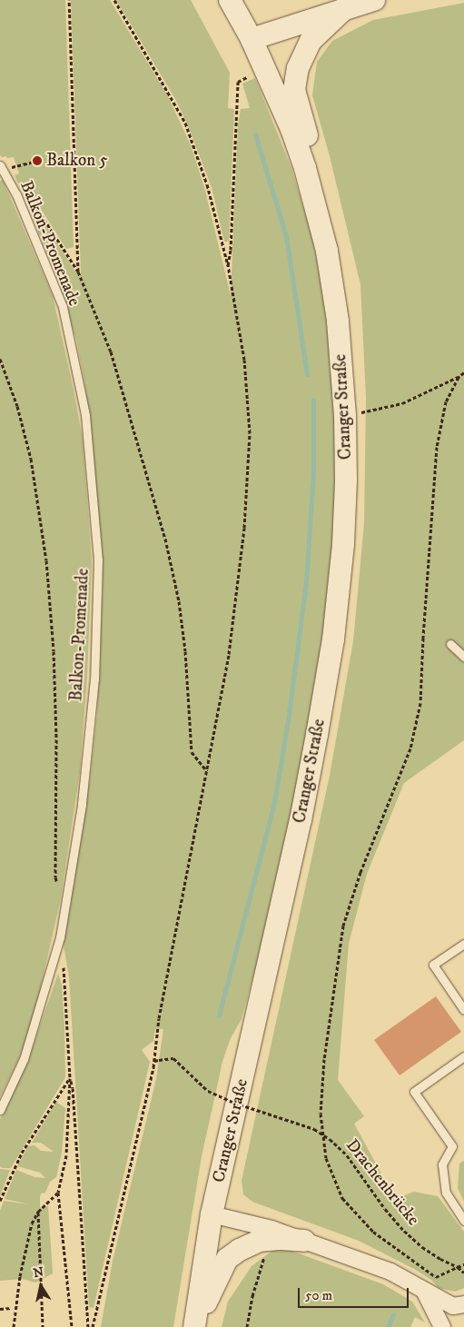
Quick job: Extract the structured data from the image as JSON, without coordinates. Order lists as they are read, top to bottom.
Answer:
{
  "streets": {
    "main road": ["Cranger Straße"],
    "lane": ["Balkon-Promenade"],
    "path": ["Drachenbrücke"]
  },
  "places": ["Balkon 5"],
  "scale_bar": "50 m",
  "north": "top"
}
